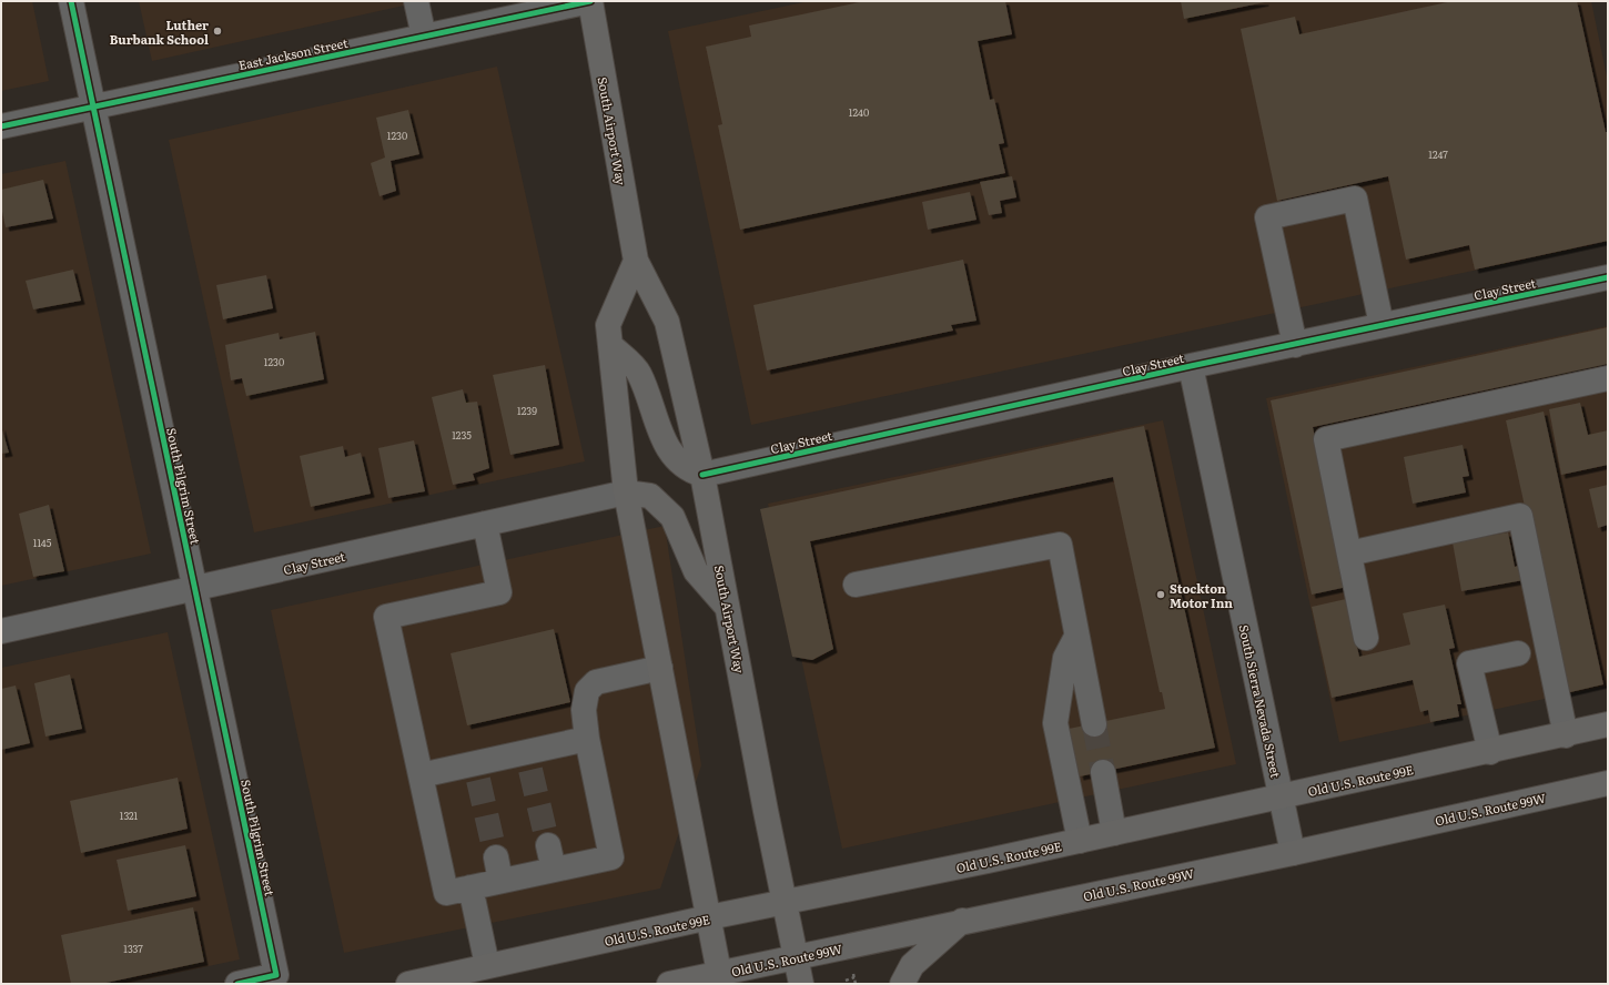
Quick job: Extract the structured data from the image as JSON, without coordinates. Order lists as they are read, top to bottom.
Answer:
{
  "streets": {
    "main road": ["South Airport Way", "Old U.S. Route 99E", "Old U.S. Route 99W"],
    "street": [
      "East Jackson Street",
      "Clay Street",
      "South Pilgrim Street",
      "South Sierra Nevada Street"
    ]
  },
  "crossings": [
    ["East Jackson Street", "South Airport Way"],
    ["East Jackson Street", "South Pilgrim Street"],
    ["South Airport Way", "Clay Street"],
    ["South Airport Way", "Old U.S. Route 99E"],
    ["South Airport Way", "Old U.S. Route 99W"],
    ["Clay Street", "South Pilgrim Street"],
    ["Clay Street", "South Sierra Nevada Street"],
    ["South Sierra Nevada Street", "Old U.S. Route 99E"],
    ["South Sierra Nevada Street", "Old U.S. Route 99W"]
  ],
  "places": ["Luther Burbank School", "Stockton Motor Inn"],
  "house_numbers": [
    "1240",
    "1230",
    "1247",
    "1230",
    "1239",
    "1235",
    "1145",
    "1321",
    "1337"
  ]
}
